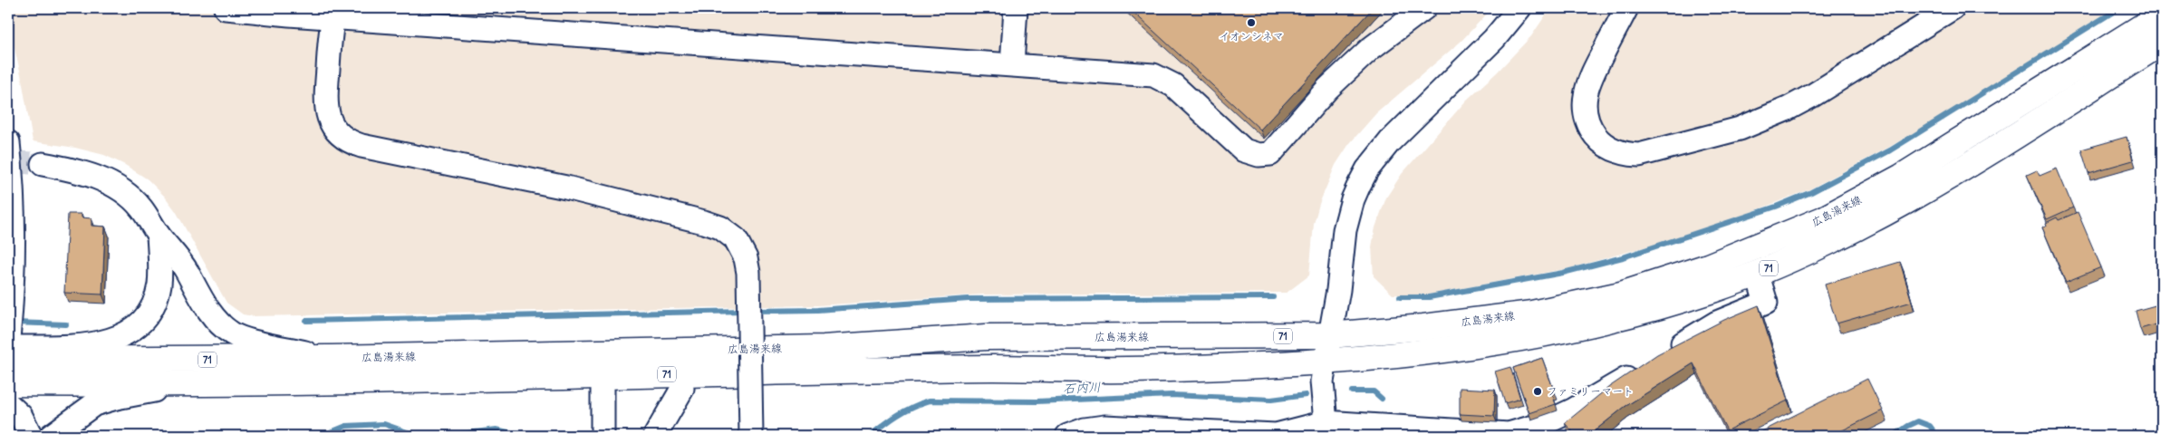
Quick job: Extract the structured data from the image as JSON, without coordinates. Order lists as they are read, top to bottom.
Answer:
{
  "streets": {
    "main road": ["広島湯来線", "71"]
  },
  "water": ["石内川"],
  "places": ["イオンシネマ", "ファミリーマート"]
}
